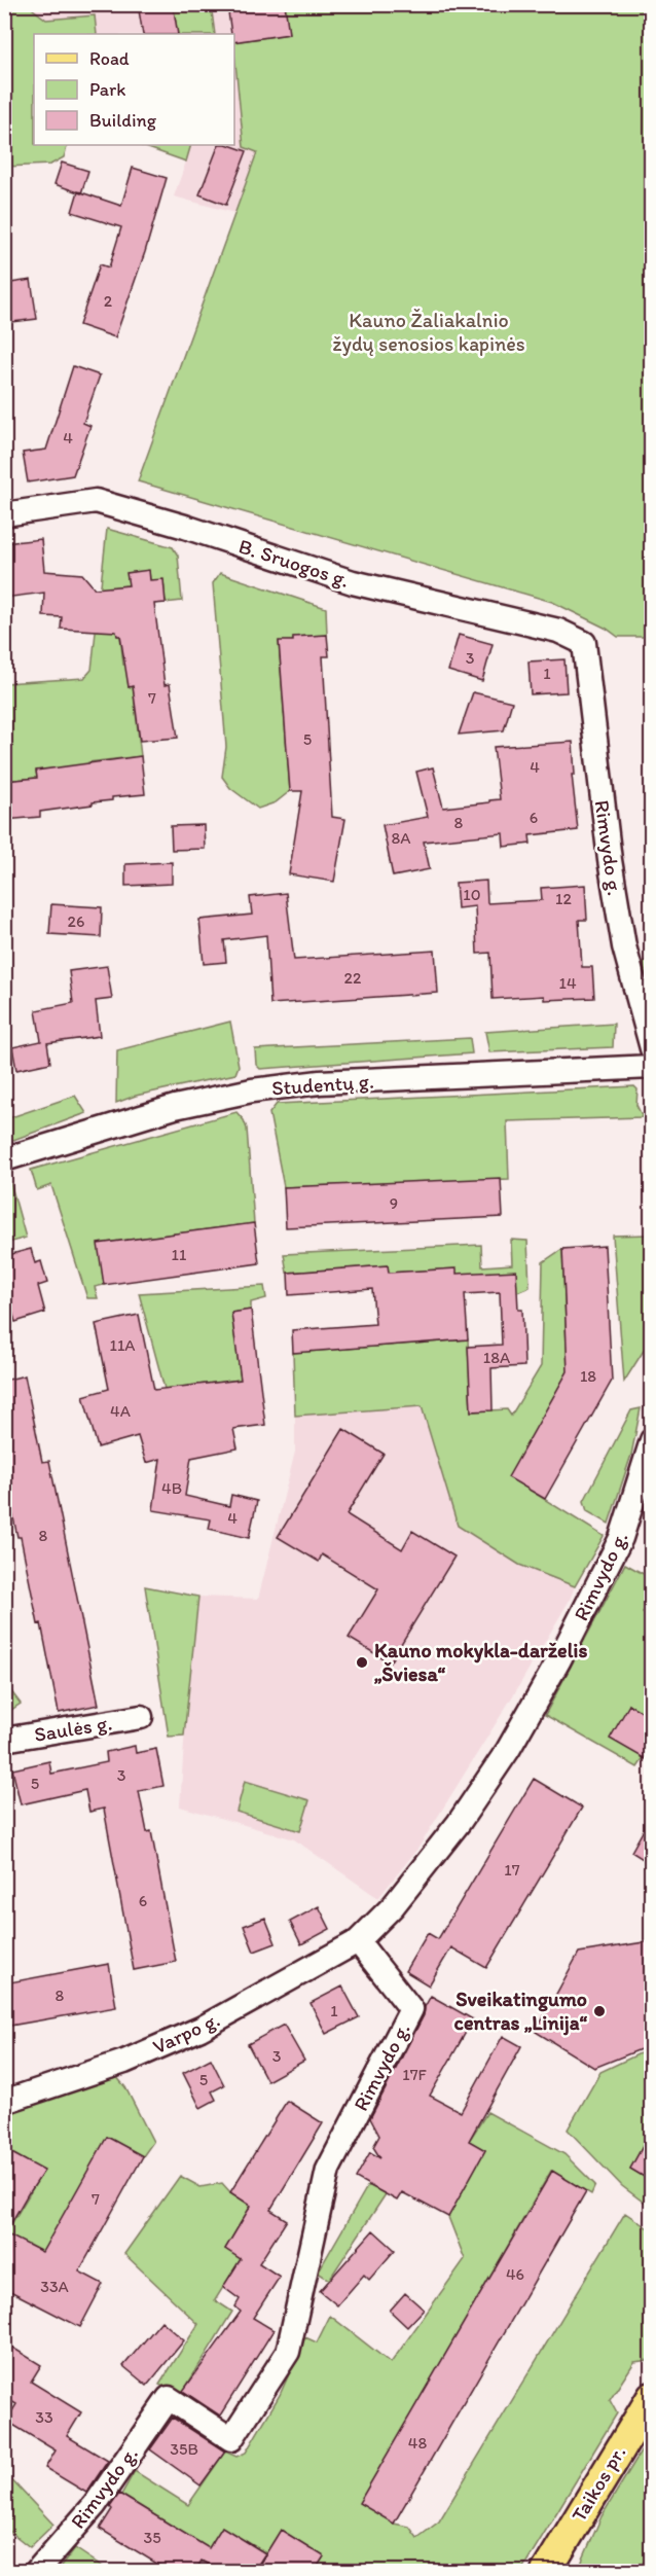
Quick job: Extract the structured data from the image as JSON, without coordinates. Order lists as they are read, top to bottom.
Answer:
{
  "streets": {
    "main road": ["Taikos pr."],
    "street": [
      "B. Sruogos g.",
      "Rimvydo g.",
      "Studentų g.",
      "Saulės g.",
      "Varpo g."
    ]
  },
  "crossings": [
    ["B. Sruogos g.", "Rimvydo g."],
    ["Rimvydo g.", "Varpo g."]
  ],
  "parks": ["Kauno Žaliakalnio žydų senosios kapinės"],
  "places": ["Kauno mokykla-darželis „Šviesa“", "Sveikatingumo centras „Linija“"],
  "house_numbers": [
    "2",
    "4",
    "3",
    "1",
    "7",
    "5",
    "4",
    "6",
    "8",
    "8A",
    "10",
    "12",
    "26",
    "22",
    "14",
    "9",
    "11",
    "11A",
    "18A",
    "18",
    "4A",
    "4B",
    "4",
    "8",
    "3",
    "5",
    "17",
    "6",
    "8",
    "1",
    "3",
    "17F",
    "5",
    "7",
    "46",
    "33A",
    "33",
    "48",
    "35B",
    "35"
  ],
  "legend": ["Road", "Park", "Building"]
}
